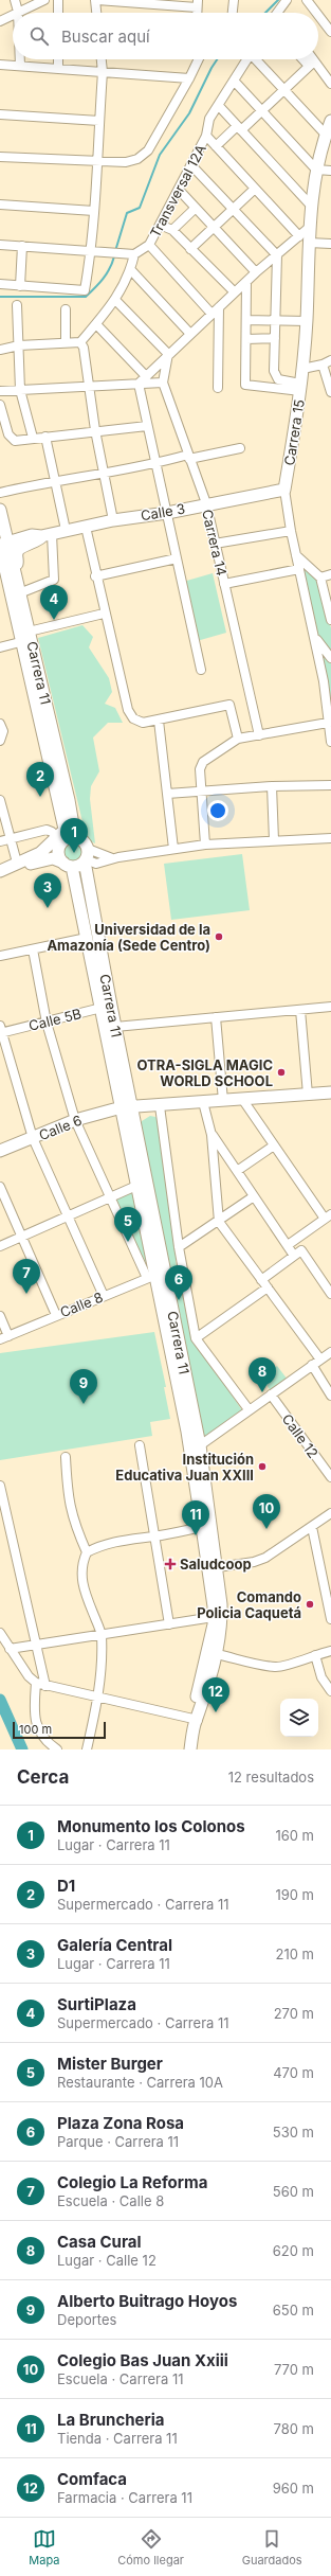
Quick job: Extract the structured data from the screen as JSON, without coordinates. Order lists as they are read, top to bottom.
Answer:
{
  "streets": {
    "main road": [
      "Carrera 15",
      "Calle 3",
      "Carrera 11",
      "Calle 6"
    ],
    "street": [
      "Transversal 12A",
      "Carrera 14",
      "Calle 5B",
      "Calle 8",
      "Calle 12"
    ]
  },
  "crossings": [
    ["Carrera 15", "Calle 3"],
    ["Calle 3", "Carrera 14"],
    ["Calle 3", "Carrera 11"],
    ["Carrera 11", "Calle 5B"],
    ["Carrera 11", "Calle 6"],
    ["Carrera 11", "Calle 8"]
  ],
  "places": {
    "other": [
      "Universidad de la Amazonía (Sede Centro)",
      "OTRA-SIGLA MAGIC WORLD SCHOOL",
      "Institución Educativa Juan XXIII",
      "Comando Policia Caquetá"
    ],
    "health": ["Saludcoop"]
  },
  "scale_bar": "100 m",
  "page": {
    "search": "Buscar aquí",
    "pins": [
      "4",
      "2",
      "1",
      "3",
      "5",
      "7",
      "6",
      "8",
      "9",
      "10",
      "11",
      "12"
    ],
    "scale": "100 m",
    "heading": ["Cerca", "12 resultados"],
    "list": [
      {
        "mark": "1",
        "name": "Monumento los Colonos",
        "note": "Lugar · Carrera 11",
        "value": "160 m"
      },
      {
        "mark": "2",
        "name": "D1",
        "note": "Supermercado · Carrera 11",
        "value": "190 m"
      },
      {
        "mark": "3",
        "name": "Galería Central",
        "note": "Lugar · Carrera 11",
        "value": "210 m"
      },
      {
        "mark": "4",
        "name": "SurtiPlaza",
        "note": "Supermercado · Carrera 11",
        "value": "270 m"
      },
      {
        "mark": "5",
        "name": "Mister Burger",
        "note": "Restaurante · Carrera 10A",
        "value": "470 m"
      },
      {
        "mark": "6",
        "name": "Plaza Zona Rosa",
        "note": "Parque · Carrera 11",
        "value": "530 m"
      },
      {
        "mark": "7",
        "name": "Colegio La Reforma",
        "note": "Escuela · Calle 8",
        "value": "560 m"
      },
      {
        "mark": "8",
        "name": "Casa Cural",
        "note": "Lugar · Calle 12",
        "value": "620 m"
      },
      {
        "mark": "9",
        "name": "Alberto Buitrago Hoyos",
        "note": "Deportes",
        "value": "650 m"
      },
      {
        "mark": "10",
        "name": "Colegio Bas Juan Xxiii",
        "note": "Escuela · Carrera 11",
        "value": "770 m"
      },
      {
        "mark": "11",
        "name": "La Bruncheria",
        "note": "Tienda · Carrera 11",
        "value": "780 m"
      },
      {
        "mark": "12",
        "name": "Comfaca",
        "note": "Farmacia · Carrera 11",
        "value": "960 m"
      }
    ],
    "nav": ["Mapa", "Cómo llegar", "Guardados"]
  }
}
